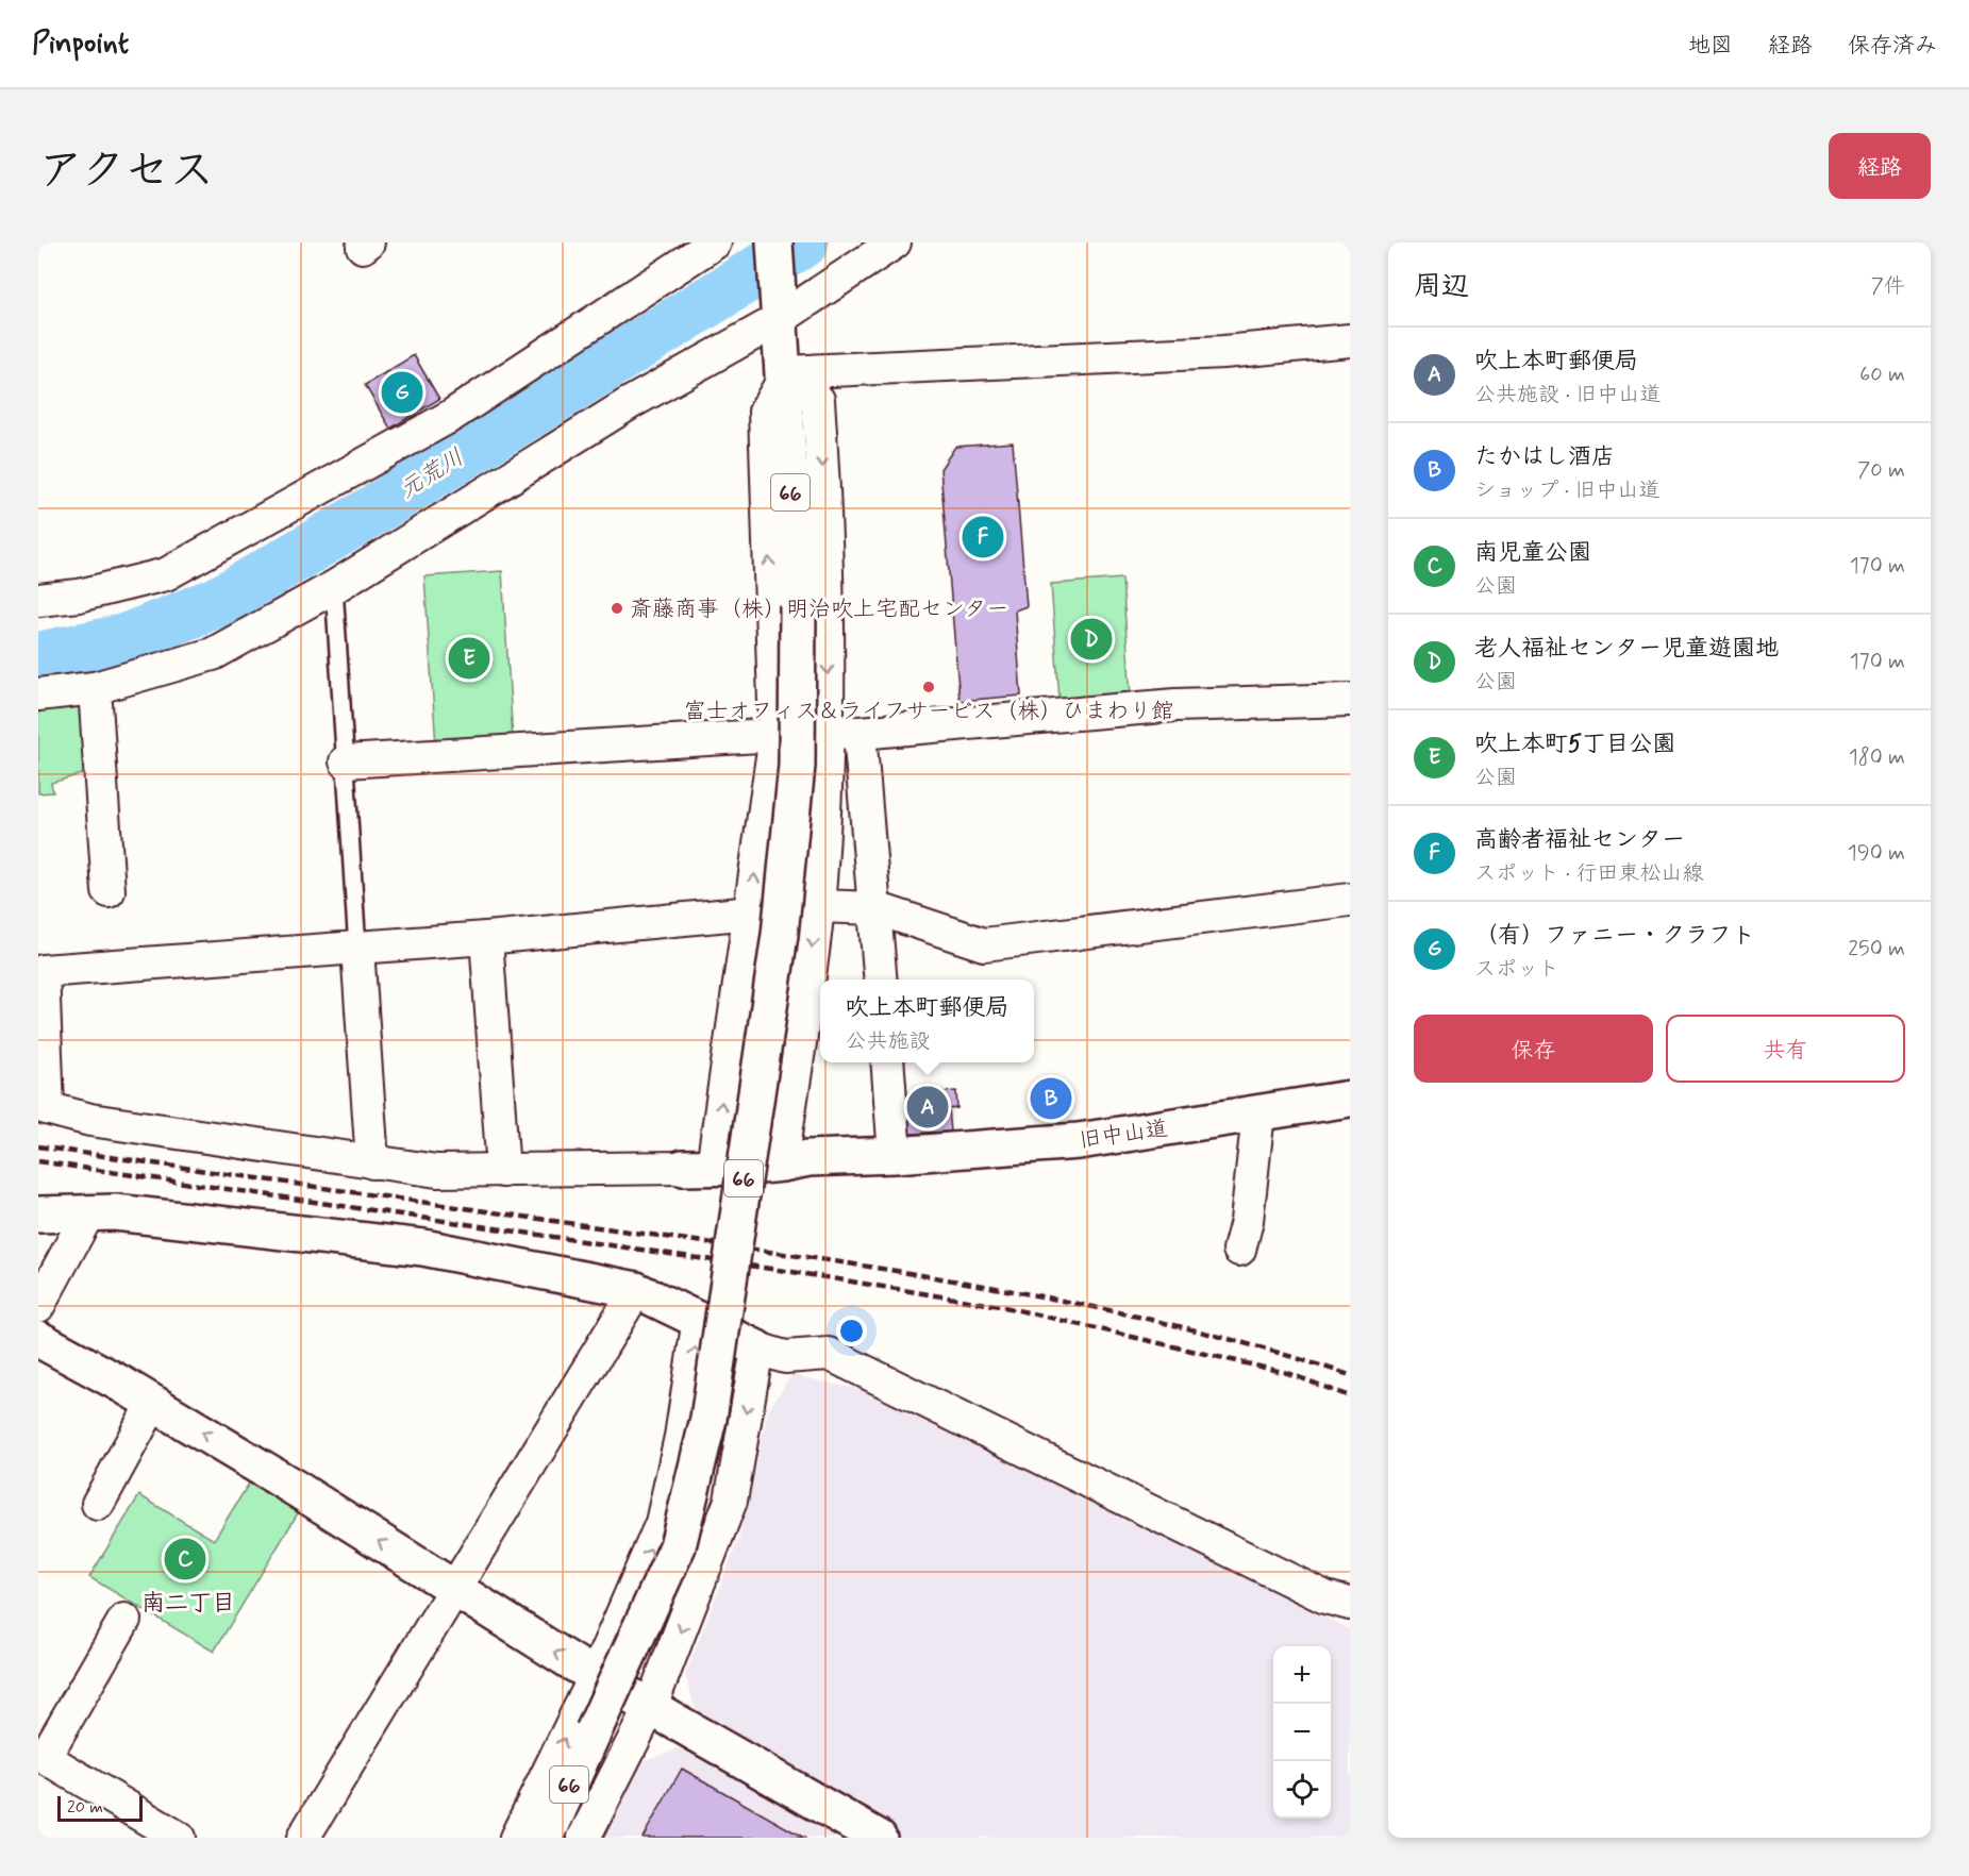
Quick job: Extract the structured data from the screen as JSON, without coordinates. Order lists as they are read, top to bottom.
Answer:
{
  "streets": {
    "street": ["66", "旧中山道"]
  },
  "districts": ["南二丁目"],
  "water": ["元荒川"],
  "places": ["斎藤商事（株）明治吹上宅配センター", "富士オフィス＆ライフサービス（株）ひまわり館"],
  "scale_bar": "20 m",
  "page": {
    "header": "Pinpoint",
    "nav": ["地図", "経路", "保存済み"],
    "title": "アクセス",
    "buttons": [
      "経路",
      ["保存", "共有"]
    ],
    "heading": ["周辺", "7件"],
    "list": [
      {
        "mark": "A",
        "name": "吹上本町郵便局",
        "note": "公共施設 · 旧中山道",
        "value": "60 m"
      },
      {
        "mark": "B",
        "name": "たかはし酒店",
        "note": "ショップ · 旧中山道",
        "value": "70 m"
      },
      {
        "mark": "C",
        "name": "南児童公園",
        "note": "公園",
        "value": "170 m"
      },
      {
        "mark": "D",
        "name": "老人福祉センター児童遊園地",
        "note": "公園",
        "value": "170 m"
      },
      {
        "mark": "E",
        "name": "吹上本町5丁目公園",
        "note": "公園",
        "value": "180 m"
      },
      {
        "mark": "F",
        "name": "高齢者福祉センター",
        "note": "スポット · 行田東松山線",
        "value": "190 m"
      },
      {
        "mark": "G",
        "name": "（有）ファニー・クラフト",
        "note": "スポット",
        "value": "250 m"
      }
    ],
    "pins": [
      "G",
      "F",
      "D",
      "E",
      "B",
      "A",
      "C"
    ],
    "popup": ["吹上本町郵便局", "公共施設"],
    "map_buttons": ["+", "−"],
    "scale": "20 m"
  }
}
